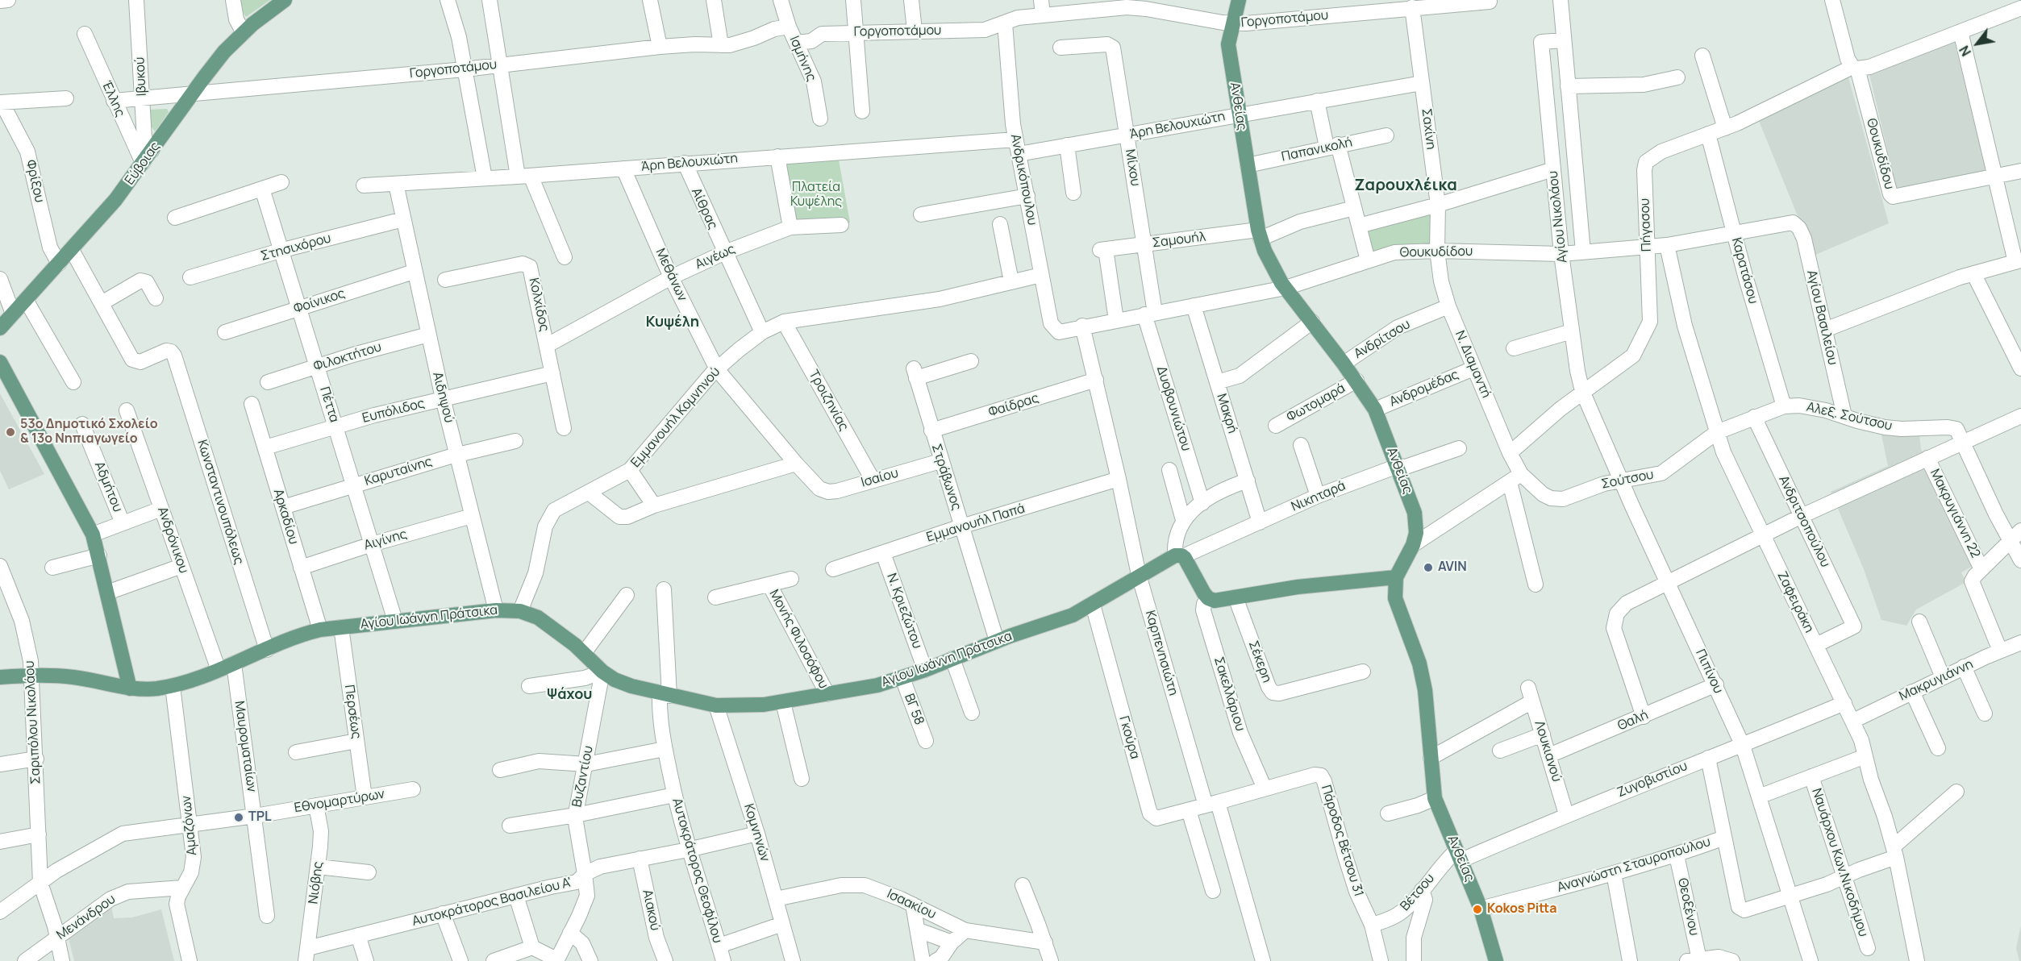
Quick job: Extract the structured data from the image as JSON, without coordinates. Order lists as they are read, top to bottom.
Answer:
{
  "streets": {
    "main road": ["Ανθείας", "Εύβοιας", "Αγίου Ιωάννη Πράτσικα"],
    "street": [
      "Γοργοποτάμου",
      "Ισμήνης",
      "Ιβυκού",
      "Έλλης",
      "Άρη Βελουχιώτη",
      "Σαχίνη",
      "Παπανικολή",
      "Θουκυδίδου",
      "Μίχου",
      "Ανδρικόπουλου",
      "Φρίξου",
      "Αίθρας",
      "Αγίου Νικολάου",
      "Πήγασου",
      "Σαμουήλ",
      "Στησιχόρου",
      "Αιγέως",
      "Καρατάσου",
      "Μεθάνων",
      "Φοίνικος",
      "Κολχίδος",
      "Αγίου Βασιλείου",
      "Ανδρίτσου",
      "Φιλοκτήτου",
      "Ν. Διαμαντή",
      "Ανδρομέδας",
      "Αιδηψού",
      "Τροιζηνίας",
      "Φωτομαρά",
      "Πέττα",
      "Φαίδρας",
      "Δυοβουνιώτου",
      "Ευπόλιδος",
      "Μακρή",
      "Αλεξ. Σούτσου",
      "Εμμανουήλ Κομνηνού",
      "Καρυταίνης",
      "Στράβωνος",
      "Ισαίου",
      "Σούτσου",
      "Αδμήτου",
      "Νικηταρά",
      "Κωνσταντινουπόλεως",
      "Μακρυγιάννη 22",
      "Αρκαδίου",
      "Ανδριτσοπούλου",
      "Εμμανουήλ Παπά",
      "Ανδρόνικου",
      "Αιγίνης",
      "Ζαφειράκη",
      "Ν. Κριεζώτου",
      "Μονής Φιλοσόφου",
      "Καρπενησιώτη",
      "Σέκερη",
      "Πιπίνου",
      "Μακρυγιάννη",
      "Σακελλάριου",
      "ΒΓ 58",
      "Περσέως",
      "Θαλή",
      "Σαριπόλου Νικολάου",
      "Γκούρα",
      "Μαυροματαίων",
      "Λουκιανού",
      "Βυζαντίου",
      "Ζυγοβιστίου",
      "Εθνομαρτύρων",
      "Αμαζόνων",
      "Κομνηνών",
      "Πάροδος Βέτσου 31",
      "Ναυάρχου Κων.Νικοδήμου",
      "Αναγνώστη Σταυροπούλου",
      "Αυτοκράτορος Θεοφίλου",
      "Νιόβης",
      "Βέτσου",
      "Αυτοκράτορος Βασιλείου A'",
      "Ισαακίου",
      "Θεοξένου",
      "Αιακού",
      "Μενάνδρου"
    ]
  },
  "crossings": [
    ["Γοργοποτάμου", "Ισμήνης"],
    ["Γοργοποτάμου", "Ιβυκού"],
    ["Γοργοποτάμου", "Έλλης"],
    ["Γοργοποτάμου", "Ανθείας"],
    ["Γοργοποτάμου", "Σαχίνη"],
    ["Γοργοποτάμου", "Εύβοιας"],
    ["Γοργοποτάμου", "Ανδρικόπουλου"],
    ["Ιβυκού", "Εύβοιας"],
    ["Έλλης", "Εύβοιας"],
    ["Ανθείας", "Άρη Βελουχιώτη"],
    ["Ανθείας", "Παπανικολή"],
    ["Ανθείας", "Θουκυδίδου"],
    ["Ανθείας", "Σαμουήλ"],
    ["Ανθείας", "Ανδρίτσου"],
    ["Ανθείας", "Ανδρομέδας"],
    ["Ανθείας", "Φωτομαρά"],
    ["Ανθείας", "Νικηταρά"],
    ["Ανθείας", "Λουκιανού"],
    ["Ανθείας", "Ζυγοβιστίου"],
    ["Ανθείας", "Αναγνώστη Σταυροπούλου"],
    ["Ανθείας", "Βέτσου"],
    ["Άρη Βελουχιώτη", "Σαχίνη"],
    ["Άρη Βελουχιώτη", "Μίχου"],
    ["Άρη Βελουχιώτη", "Ανδρικόπουλου"],
    ["Άρη Βελουχιώτη", "Αίθρας"],
    ["Άρη Βελουχιώτη", "Μεθάνων"],
    ["Άρη Βελουχιώτη", "Αιδηψού"],
    ["Σαχίνη", "Θουκυδίδου"],
    ["Σαχίνη", "Ν. Διαμαντή"],
    ["Θουκυδίδου", "Μίχου"],
    ["Θουκυδίδου", "Ανδρικόπουλου"],
    ["Θουκυδίδου", "Αγίου Νικολάου"],
    ["Θουκυδίδου", "Πήγασου"],
    ["Θουκυδίδου", "Σαμουήλ"],
    ["Θουκυδίδου", "Καρατάσου"],
    ["Θουκυδίδου", "Αγίου Βασιλείου"],
    ["Θουκυδίδου", "Ν. Διαμαντή"],
    ["Θουκυδίδου", "Δυοβουνιώτου"],
    ["Θουκυδίδου", "Μακρή"],
    ["Θουκυδίδου", "Ζαφειράκη"],
    ["Θουκυδίδου", "Καρπενησιώτη"],
    ["Εύβοιας", "Φρίξου"],
    ["Μίχου", "Σαμουήλ"],
    ["Μίχου", "Δυοβουνιώτου"],
    ["Ανδρικόπουλου", "Εμμανουήλ Κομνηνού"],
    ["Αίθρας", "Αιγέως"],
    ["Αίθρας", "Εμμανουήλ Κομνηνού"],
    ["Αγίου Νικολάου", "Πήγασου"],
    ["Αγίου Νικολάου", "Πιπίνου"],
    ["Πήγασου", "Καρατάσου"],
    ["Πήγασου", "Ν. Διαμαντή"],
    ["Πήγασου", "Πιπίνου"],
    ["Στησιχόρου", "Αιδηψού"],
    ["Στησιχόρου", "Πέττα"],
    ["Αιγέως", "Μεθάνων"],
    ["Αιγέως", "Κολχίδος"],
    ["Καρατάσου", "Αλεξ. Σούτσου"],
    ["Καρατάσου", "Σούτσου"],
    ["Μεθάνων", "Εμμανουήλ Κομνηνού"],
    ["Μεθάνων", "Ισαίου"],
    ["Φοίνικος", "Αιδηψού"],
    ["Φοίνικος", "Πέττα"],
    ["Κολχίδος", "Ευπόλιδος"],
    ["Αγίου Βασιλείου", "Αλεξ. Σούτσου"],
    ["Ανδρίτσου", "Ν. Διαμαντή"],
    ["Φιλοκτήτου", "Αιδηψού"],
    ["Φιλοκτήτου", "Πέττα"],
    ["Ν. Διαμαντή", "Ανδρομέδας"],
    ["Ν. Διαμαντή", "Σούτσου"],
    ["Αιδηψού", "Ευπόλιδος"],
    ["Αιδηψού", "Καρυταίνης"],
    ["Αιδηψού", "Αιγίνης"],
    ["Αιδηψού", "Αγίου Ιωάννη Πράτσικα"],
    ["Τροιζηνίας", "Εμμανουήλ Κομνηνού"],
    ["Τροιζηνίας", "Ισαίου"],
    ["Πέττα", "Ευπόλιδος"],
    ["Πέττα", "Καρυταίνης"],
    ["Πέττα", "Αιγίνης"],
    ["Πέττα", "Αγίου Ιωάννη Πράτσικα"],
    ["Φαίδρας", "Στράβωνος"],
    ["Φαίδρας", "Καρπενησιώτη"],
    ["Ευπόλιδος", "Αρκαδίου"],
    ["Μακρή", "Νικηταρά"],
    ["Αλεξ. Σούτσου", "Σούτσου"],
    ["Εμμανουήλ Κομνηνού", "Αγίου Ιωάννη Πράτσικα"],
    ["Καρυταίνης", "Αρκαδίου"],
    ["Στράβωνος", "Ισαίου"],
    ["Στράβωνος", "Εμμανουήλ Παπά"],
    ["Στράβωνος", "Αγίου Ιωάννη Πράτσικα"],
    ["Σούτσου", "Ανδριτσοπούλου"],
    ["Σούτσου", "Ζαφειράκη"],
    ["Σούτσου", "Πιπίνου"],
    ["Νικηταρά", "Αγίου Ιωάννη Πράτσικα"],
    ["Κωνσταντινουπόλεως", "Αγίου Ιωάννη Πράτσικα"],
    ["Μακρυγιάννη 22", "Μακρυγιάννη"],
    ["Αρκαδίου", "Αιγίνης"],
    ["Αρκαδίου", "Αγίου Ιωάννη Πράτσικα"],
    ["Ανδριτσοπούλου", "Ζαφειράκη"],
    ["Εμμανουήλ Παπά", "Ν. Κριεζώτου"],
    ["Εμμανουήλ Παπά", "Καρπενησιώτη"],
    ["Ανδρόνικου", "Αγίου Ιωάννη Πράτσικα"],
    ["Ζαφειράκη", "Μακρυγιάννη"],
    ["Ζαφειράκη", "Ζυγοβιστίου"],
    ["Ζαφειράκη", "Αναγνώστη Σταυροπούλου"],
    ["Ν. Κριεζώτου", "Αγίου Ιωάννη Πράτσικα"],
    ["Αγίου Ιωάννη Πράτσικα", "Μονής Φιλοσόφου"],
    ["Αγίου Ιωάννη Πράτσικα", "Καρπενησιώτη"],
    ["Αγίου Ιωάννη Πράτσικα", "ΒΓ 58"],
    ["Αγίου Ιωάννη Πράτσικα", "Περσέως"],
    ["Αγίου Ιωάννη Πράτσικα", "Σαριπόλου Νικολάου"],
    ["Αγίου Ιωάννη Πράτσικα", "Γκούρα"],
    ["Αγίου Ιωάννη Πράτσικα", "Μαυροματαίων"],
    ["Αγίου Ιωάννη Πράτσικα", "Βυζαντίου"],
    ["Αγίου Ιωάννη Πράτσικα", "Αμαζόνων"],
    ["Αγίου Ιωάννη Πράτσικα", "Κομνηνών"],
    ["Αγίου Ιωάννη Πράτσικα", "Αυτοκράτορος Θεοφίλου"],
    ["Καρπενησιώτη", "Γκούρα"],
    ["Καρπενησιώτη", "Πάροδος Βέτσου 31"],
    ["Πιπίνου", "Θαλή"],
    ["Πιπίνου", "Ζυγοβιστίου"],
    ["Πιπίνου", "Αναγνώστη Σταυροπούλου"],
    ["Σακελλάριου", "Πάροδος Βέτσου 31"],
    ["Περσέως", "Εθνομαρτύρων"],
    ["Θαλή", "Λουκιανού"],
    ["Σαριπόλου Νικολάου", "Εθνομαρτύρων"],
    ["Σαριπόλου Νικολάου", "Μενάνδρου"],
    ["Γκούρα", "Πάροδος Βέτσου 31"],
    ["Μαυροματαίων", "Εθνομαρτύρων"],
    ["Λουκιανού", "Ζυγοβιστίου"],
    ["Βυζαντίου", "Αυτοκράτορος Βασιλείου A'"],
    ["Ζυγοβιστίου", "Βέτσου"],
    ["Εθνομαρτύρων", "Αμαζόνων"],
    ["Εθνομαρτύρων", "Νιόβης"],
    ["Αμαζόνων", "Μενάνδρου"],
    ["Κομνηνών", "Αυτοκράτορος Βασιλείου A'"],
    ["Κομνηνών", "Ισαακίου"],
    ["Πάροδος Βέτσου 31", "Βέτσου"],
    ["Ναυάρχου Κων.Νικοδήμου", "Αναγνώστη Σταυροπούλου"],
    ["Αναγνώστη Σταυροπούλου", "Θεοξένου"],
    ["Αυτοκράτορος Θεοφίλου", "Αυτοκράτορος Βασιλείου A'"],
    ["Νιόβης", "Αυτοκράτορος Βασιλείου A'"],
    ["Αυτοκράτορος Βασιλείου A'", "Αιακού"]
  ],
  "districts": ["Ζαρουχλέικα", "Κυψέλη", "Ψάχου"],
  "parks": ["Πλατεία Κυψέλης"],
  "places": [
    "53ο Δημοτικό Σχολείο & 13ο Νηπιαγωγείο",
    "AVIN",
    "TPL",
    "Kokos Pitta"
  ],
  "north": "bottom left"
}
